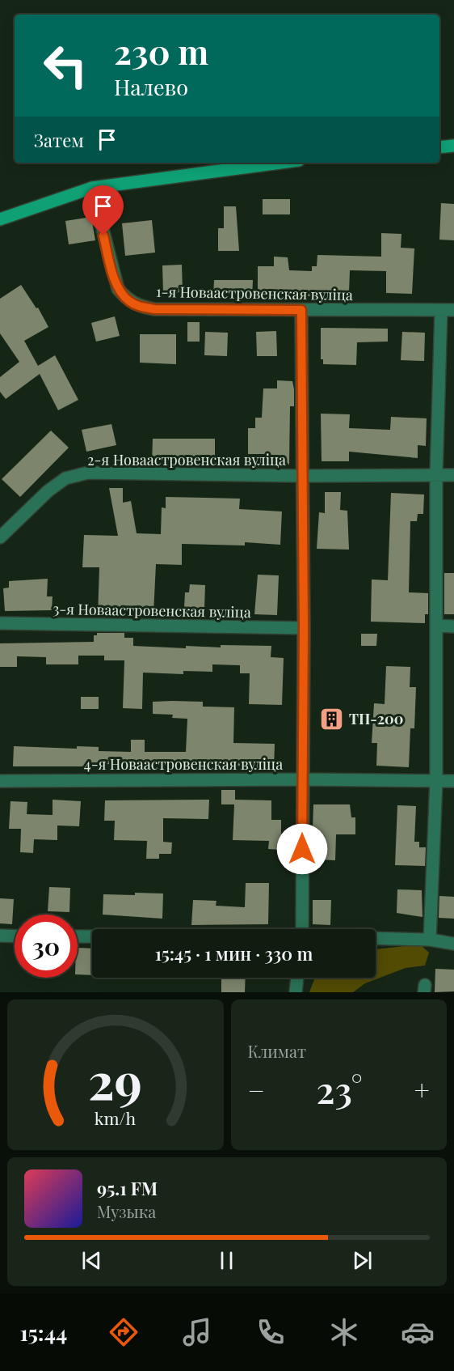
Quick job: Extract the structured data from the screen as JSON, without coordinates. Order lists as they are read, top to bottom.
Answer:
{
  "streets": {
    "street": [
      "1-я Новаастровенская вуліца",
      "2-я Новаастровенская вуліца",
      "3-я Новаастровенская вуліца",
      "4-я Новаастровенская вуліца"
    ]
  },
  "places": {
    "building": ["ТП-200"]
  },
  "page": {
    "turn": ["230 m", "Налево"],
    "then": "Затем",
    "limit": "30",
    "trip": "15:45 · 1 мин · 330 m",
    "tile": "Климат",
    "heat": ["−", "23°", "+"],
    "song": ["95.1 FM", "Музыка"],
    "tabs": "15:44",
    "gauge": ["29", "km/h"]
  }
}
